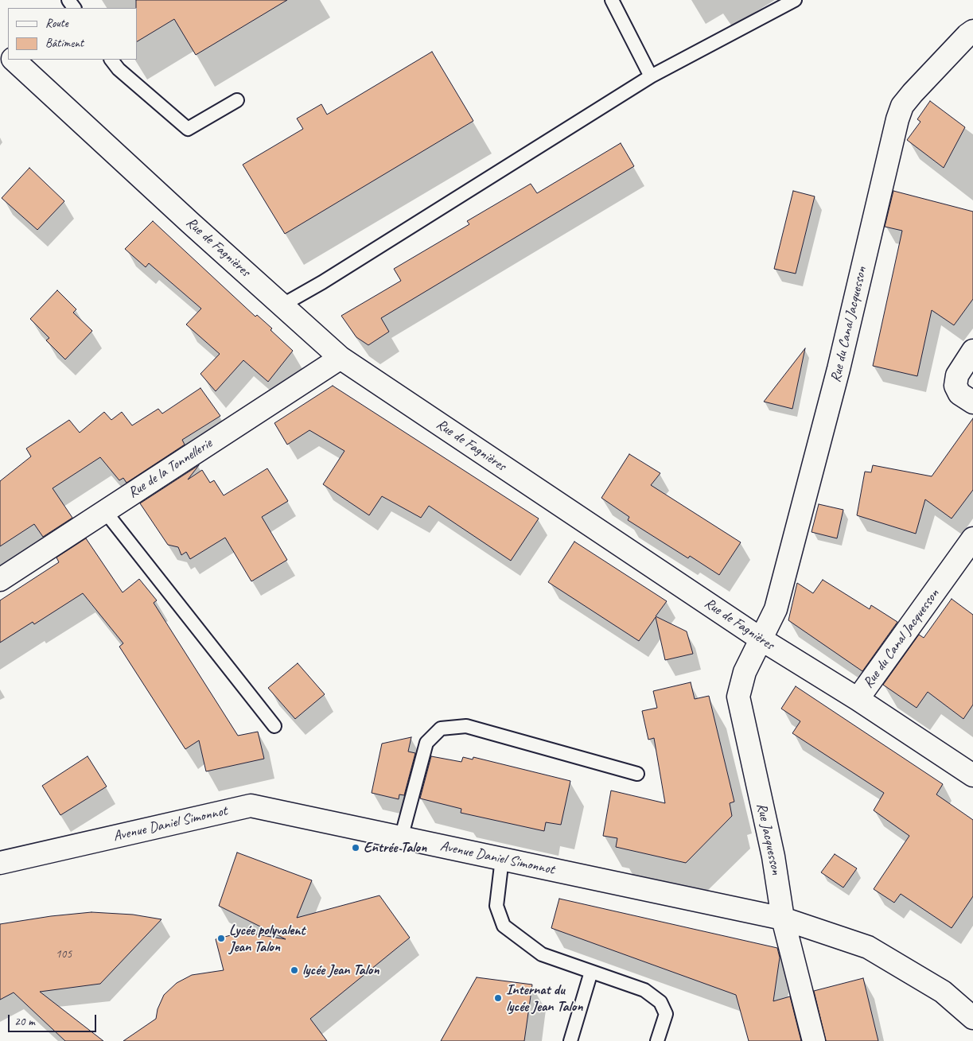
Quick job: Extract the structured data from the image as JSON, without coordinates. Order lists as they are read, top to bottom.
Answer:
{
  "streets": {
    "street": [
      "Rue de Fagnières",
      "Rue du Canal Jacquesson",
      "Rue de la Tonnellerie",
      "Avenue Daniel Simonnot",
      "Rue Jacquesson"
    ]
  },
  "crossings": [
    ["Rue de Fagnières", "Rue du Canal Jacquesson"],
    ["Rue de Fagnières", "Rue de la Tonnellerie"],
    ["Rue de Fagnières", "Rue Jacquesson"],
    ["Rue du Canal Jacquesson", "Rue Jacquesson"],
    ["Avenue Daniel Simonnot", "Rue Jacquesson"]
  ],
  "places": [
    "Entrée Talon",
    "Lycée polyvalent Jean Talon",
    "lycée Jean Talon",
    "Internat du lycée Jean Talon"
  ],
  "house_numbers": ["105"],
  "legend": ["Route", "Bâtiment"],
  "scale_bar": "20 m"
}
